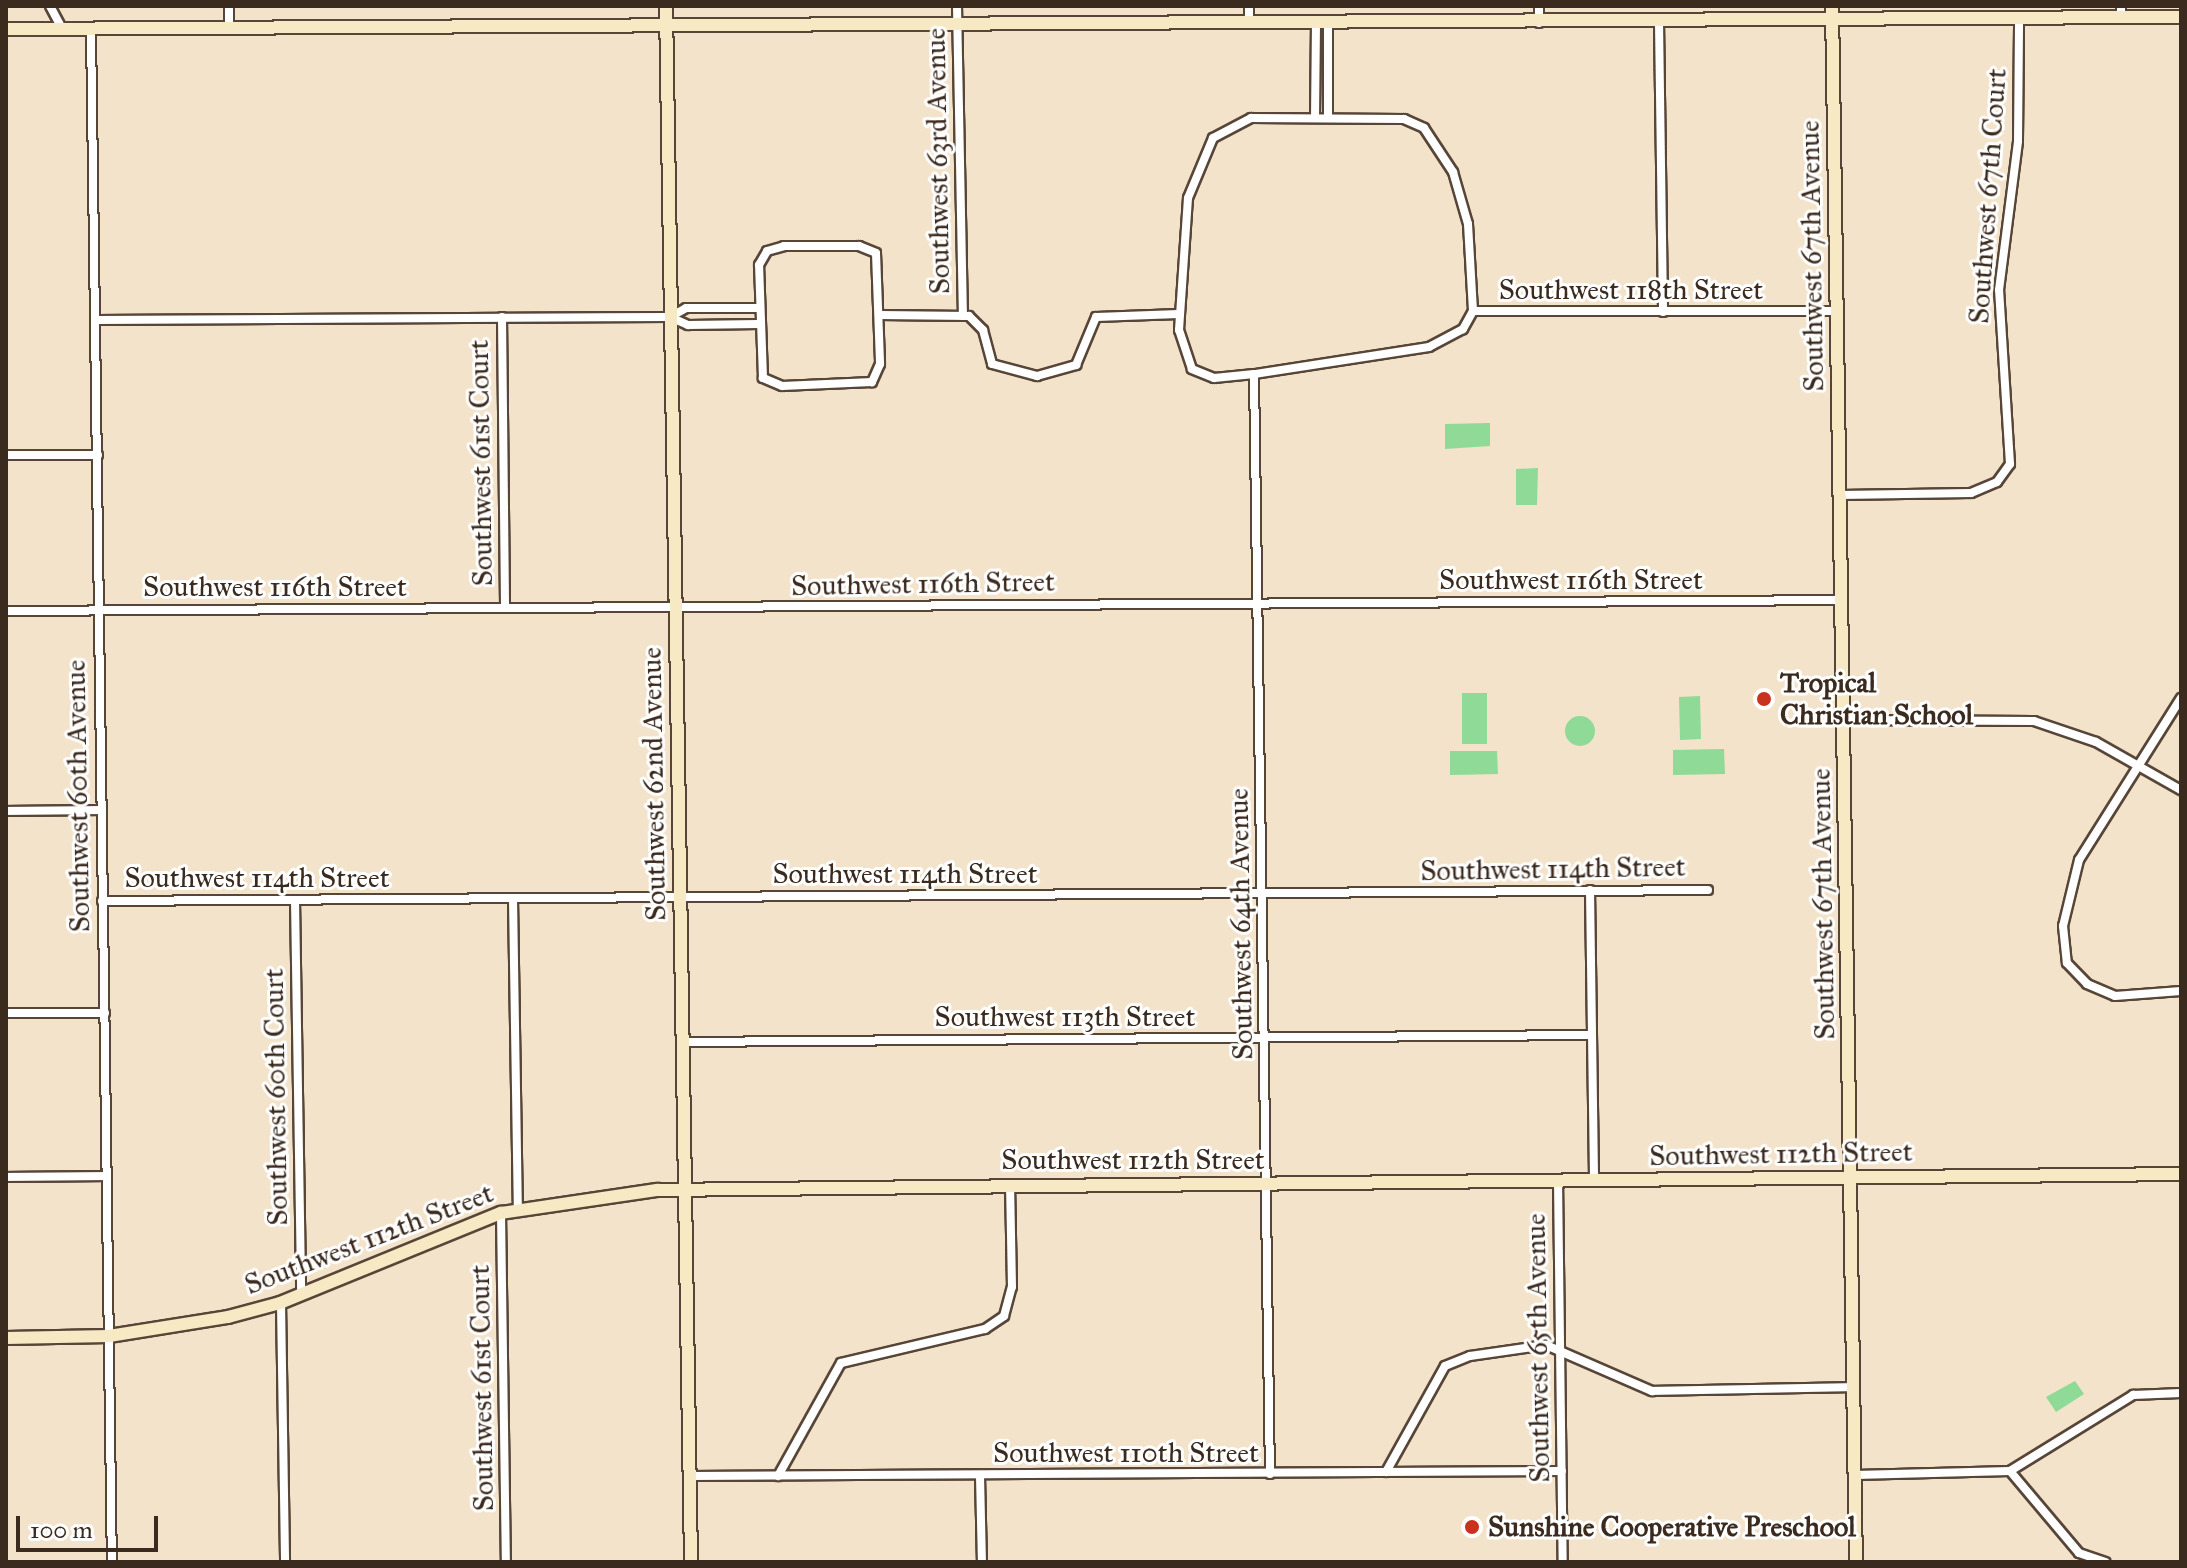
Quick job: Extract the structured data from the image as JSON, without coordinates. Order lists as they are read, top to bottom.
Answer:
{
  "streets": {
    "main road": ["Southwest 67th Avenue", "Southwest 62nd Avenue", "Southwest 112th Street"],
    "street": [
      "Southwest 63rd Avenue",
      "Southwest 67th Court",
      "Southwest 118th Street",
      "Southwest 61st Court",
      "Southwest 116th Street",
      "Southwest 60th Avenue",
      "Southwest 114th Street",
      "Southwest 64th Avenue",
      "Southwest 113th Street",
      "Southwest 60th Court",
      "Southwest 65th Avenue",
      "Southwest 110th Street"
    ]
  },
  "crossings": [
    ["Southwest 67th Court", "Southwest 67th Avenue"],
    ["Southwest 67th Avenue", "Southwest 118th Street"],
    ["Southwest 67th Avenue", "Southwest 116th Street"],
    ["Southwest 67th Avenue", "Southwest 112th Street"],
    ["Southwest 61st Court", "Southwest 116th Street"],
    ["Southwest 61st Court", "Southwest 112th Street"],
    ["Southwest 116th Street", "Southwest 62nd Avenue"],
    ["Southwest 116th Street", "Southwest 60th Avenue"],
    ["Southwest 116th Street", "Southwest 64th Avenue"],
    ["Southwest 62nd Avenue", "Southwest 114th Street"],
    ["Southwest 62nd Avenue", "Southwest 113th Street"],
    ["Southwest 62nd Avenue", "Southwest 112th Street"],
    ["Southwest 62nd Avenue", "Southwest 110th Street"],
    ["Southwest 60th Avenue", "Southwest 114th Street"],
    ["Southwest 60th Avenue", "Southwest 112th Street"],
    ["Southwest 114th Street", "Southwest 64th Avenue"],
    ["Southwest 114th Street", "Southwest 60th Court"],
    ["Southwest 64th Avenue", "Southwest 113th Street"],
    ["Southwest 64th Avenue", "Southwest 112th Street"],
    ["Southwest 64th Avenue", "Southwest 110th Street"],
    ["Southwest 60th Court", "Southwest 112th Street"],
    ["Southwest 112th Street", "Southwest 65th Avenue"],
    ["Southwest 65th Avenue", "Southwest 110th Street"]
  ],
  "places": ["Tropical Christian School", "Sunshine Cooperative Preschool"],
  "scale_bar": "100 m"
}
